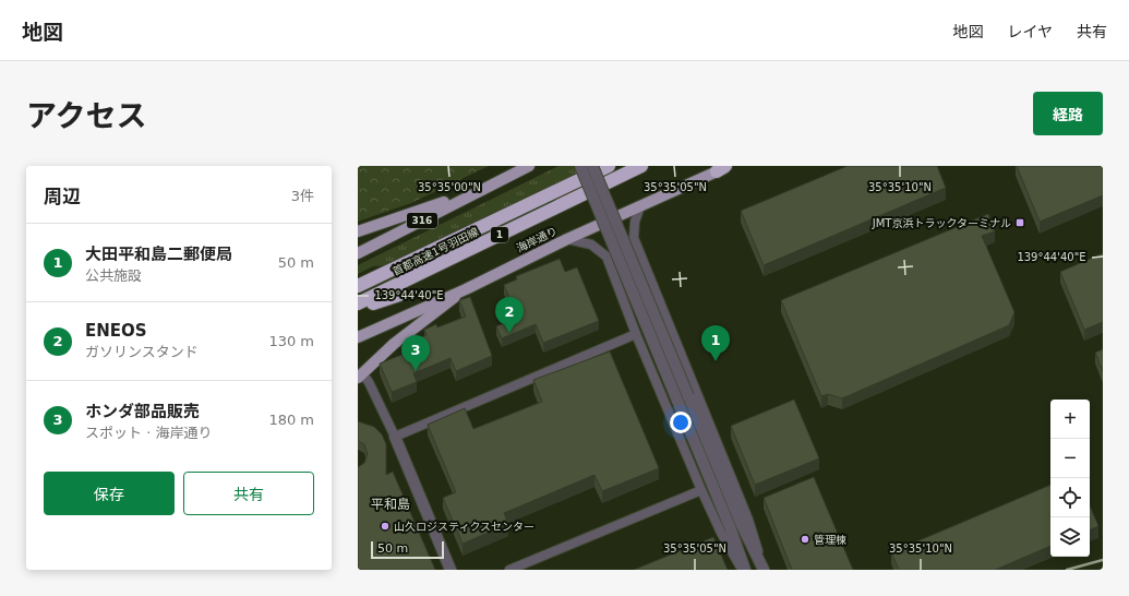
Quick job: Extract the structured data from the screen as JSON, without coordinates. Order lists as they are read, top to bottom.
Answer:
{
  "streets": {
    "highway": ["1", "首都高速1号羽田線"],
    "main road": ["316", "海岸通り"]
  },
  "districts": ["平和島"],
  "places": {
    "transit": ["JMT京浜トラックターミナル"],
    "other": ["山久ロジスティクスセンター", "管理棟"]
  },
  "scale_bar": "50 m",
  "page": {
    "header": "地図",
    "nav": ["地図", "レイヤ", "共有"],
    "title": "アクセス",
    "buttons": [
      "経路",
      ["保存", "共有"]
    ],
    "heading": ["周辺", "3件"],
    "list": [
      {
        "mark": "1",
        "name": "大田平和島二郵便局",
        "note": "公共施設",
        "value": "50 m"
      },
      {
        "mark": "2",
        "name": "ENEOS",
        "note": "ガソリンスタンド",
        "value": "130 m"
      },
      {
        "mark": "3",
        "name": "ホンダ部品販売",
        "note": "スポット · 海岸通り",
        "value": "180 m"
      }
    ],
    "pins": ["2", "1", "3"],
    "map_buttons": ["+", "−"],
    "scale": "50 m"
  },
  "coordinates": [
    "35°35'00\"N",
    "35°35'05\"N",
    "35°35'10\"N",
    "139°44'40\"E"
  ]
}
